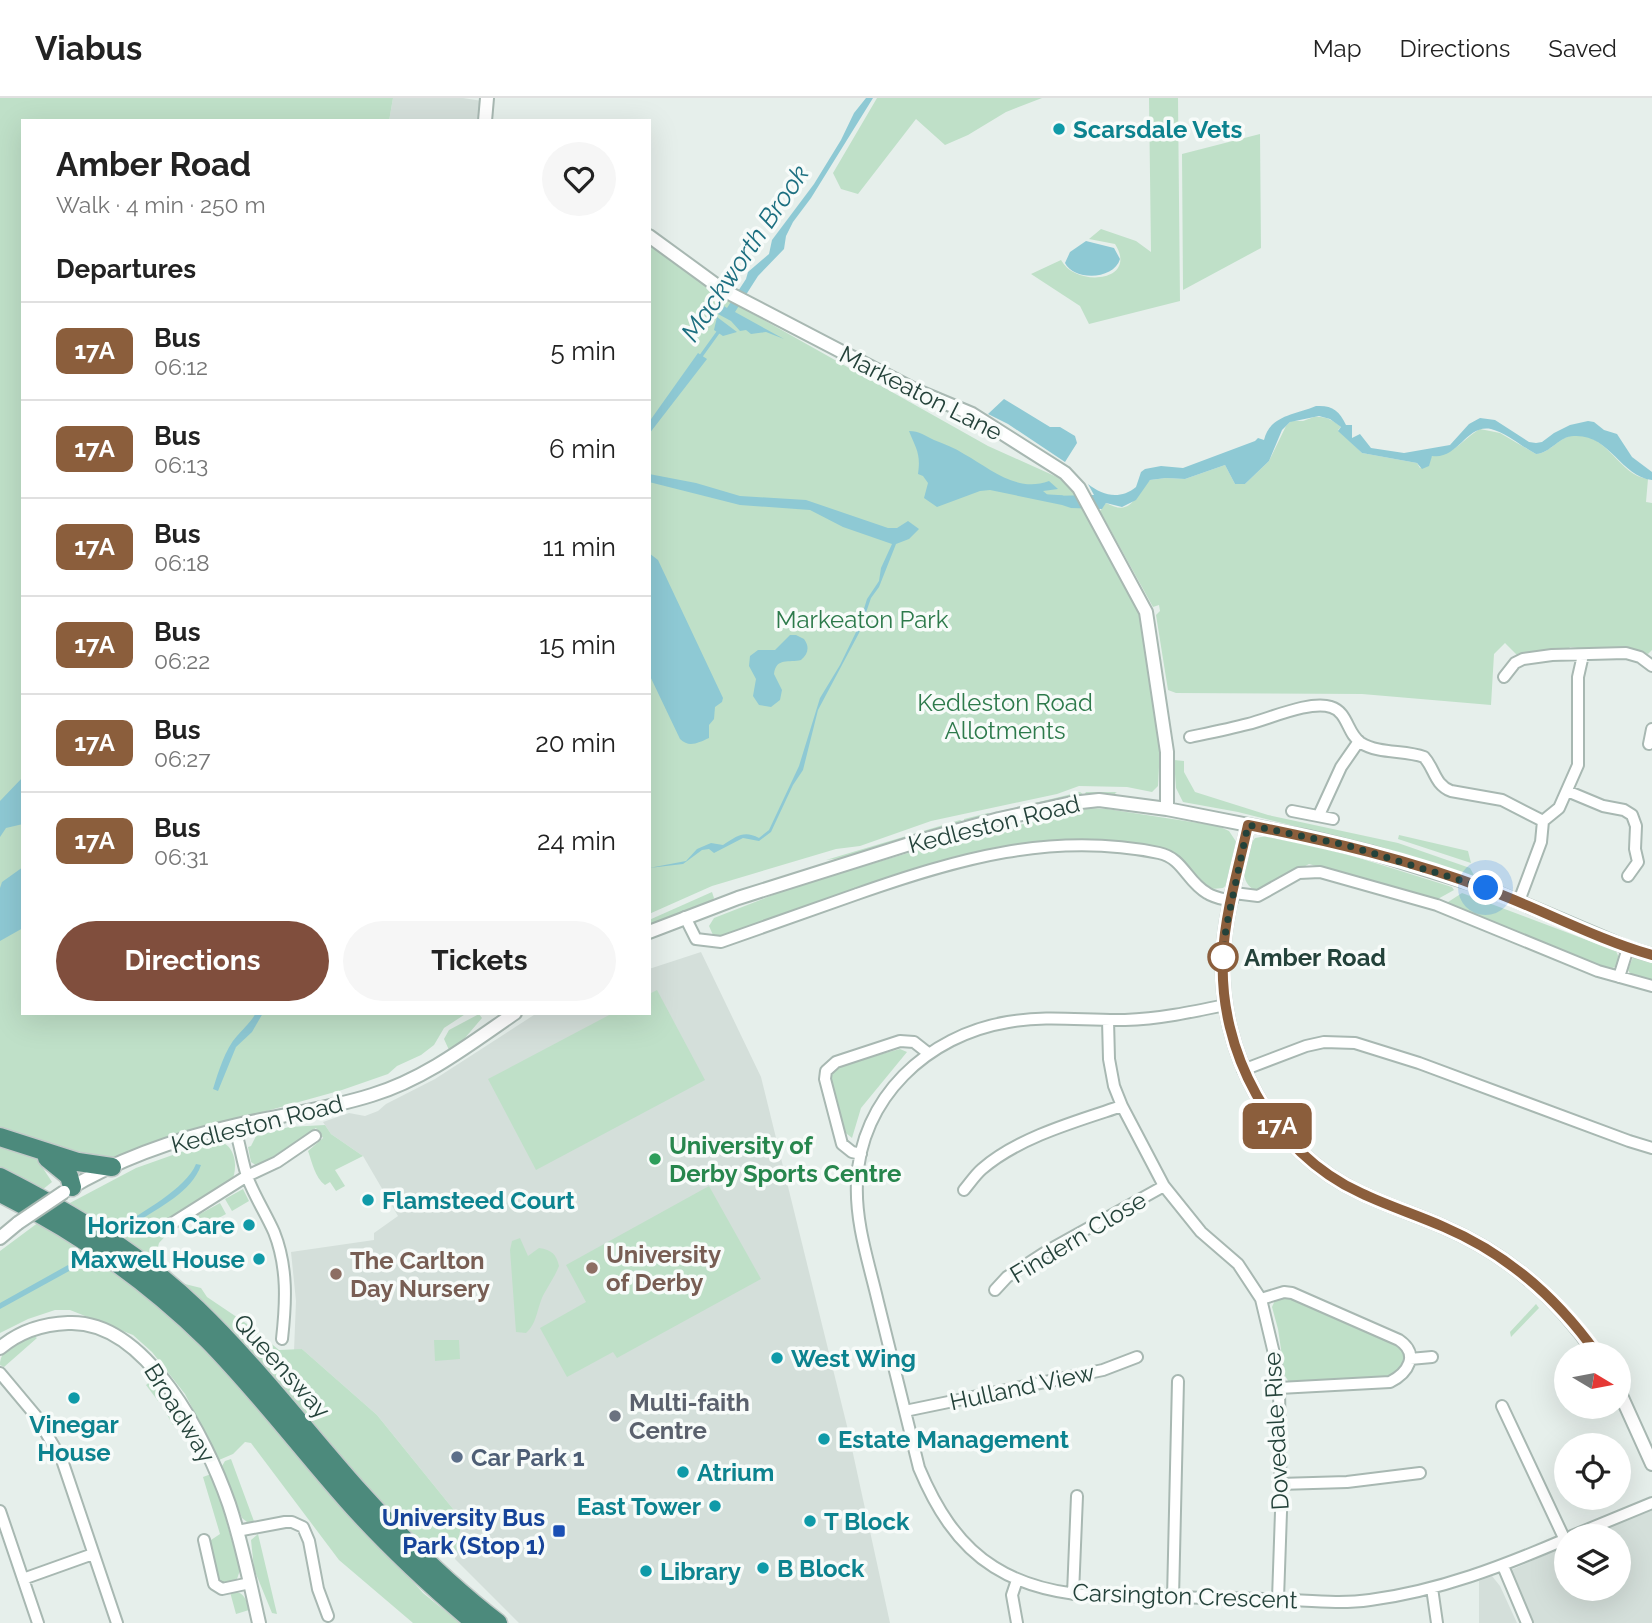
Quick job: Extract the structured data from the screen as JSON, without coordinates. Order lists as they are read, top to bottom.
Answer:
{
  "streets": {
    "highway": ["Queensway"],
    "street": [
      "Markeaton Lane",
      "Kedleston Road",
      "Findern Close",
      "Hulland View",
      "Broadway",
      "Dovedale Rise",
      "Carsington Crescent"
    ]
  },
  "crossings": [
    ["Markeaton Lane", "Kedleston Road"],
    ["Findern Close", "Dovedale Rise"],
    ["Hulland View", "Carsington Crescent"],
    ["Dovedale Rise", "Carsington Crescent"]
  ],
  "water": ["Mackworth Brook"],
  "parks": ["Markeaton Park", "Kedleston Road Allotments"],
  "places": {
    "other": [
      "Scarsdale Vets",
      "Amber Road",
      "University of Derby Sports Centre",
      "Flamsteed Court",
      "Horizon Care",
      "Maxwell House",
      "University of Derby",
      "The Carlton Day Nursery",
      "West Wing",
      "Vinegar House",
      "Multi-faith Centre",
      "Estate Management",
      "Car Park 1",
      "Atrium",
      "East Tower",
      "T Block",
      "B Block",
      "Library"
    ],
    "transit": ["University Bus Park (Stop 1)"]
  },
  "lines": ["bus line 17A"],
  "north": "right",
  "page": {
    "header": "Viabus",
    "nav": ["Map", "Directions", "Saved"],
    "on_map": "17A",
    "heading": [
      ["Amber Road", "Walk · 4 min · 250 m"],
      "Departures"
    ],
    "list": [
      {
        "mark": "17A",
        "name": "Bus",
        "note": "06:12",
        "value": "5 min"
      },
      {
        "mark": "17A",
        "name": "Bus",
        "note": "06:13",
        "value": "6 min"
      },
      {
        "mark": "17A",
        "name": "Bus",
        "note": "06:18",
        "value": "11 min"
      },
      {
        "mark": "17A",
        "name": "Bus",
        "note": "06:22",
        "value": "15 min"
      },
      {
        "mark": "17A",
        "name": "Bus",
        "note": "06:27",
        "value": "20 min"
      },
      {
        "mark": "17A",
        "name": "Bus",
        "note": "06:31",
        "value": "24 min"
      }
    ],
    "buttons": ["Directions", "Tickets"]
  }
}
